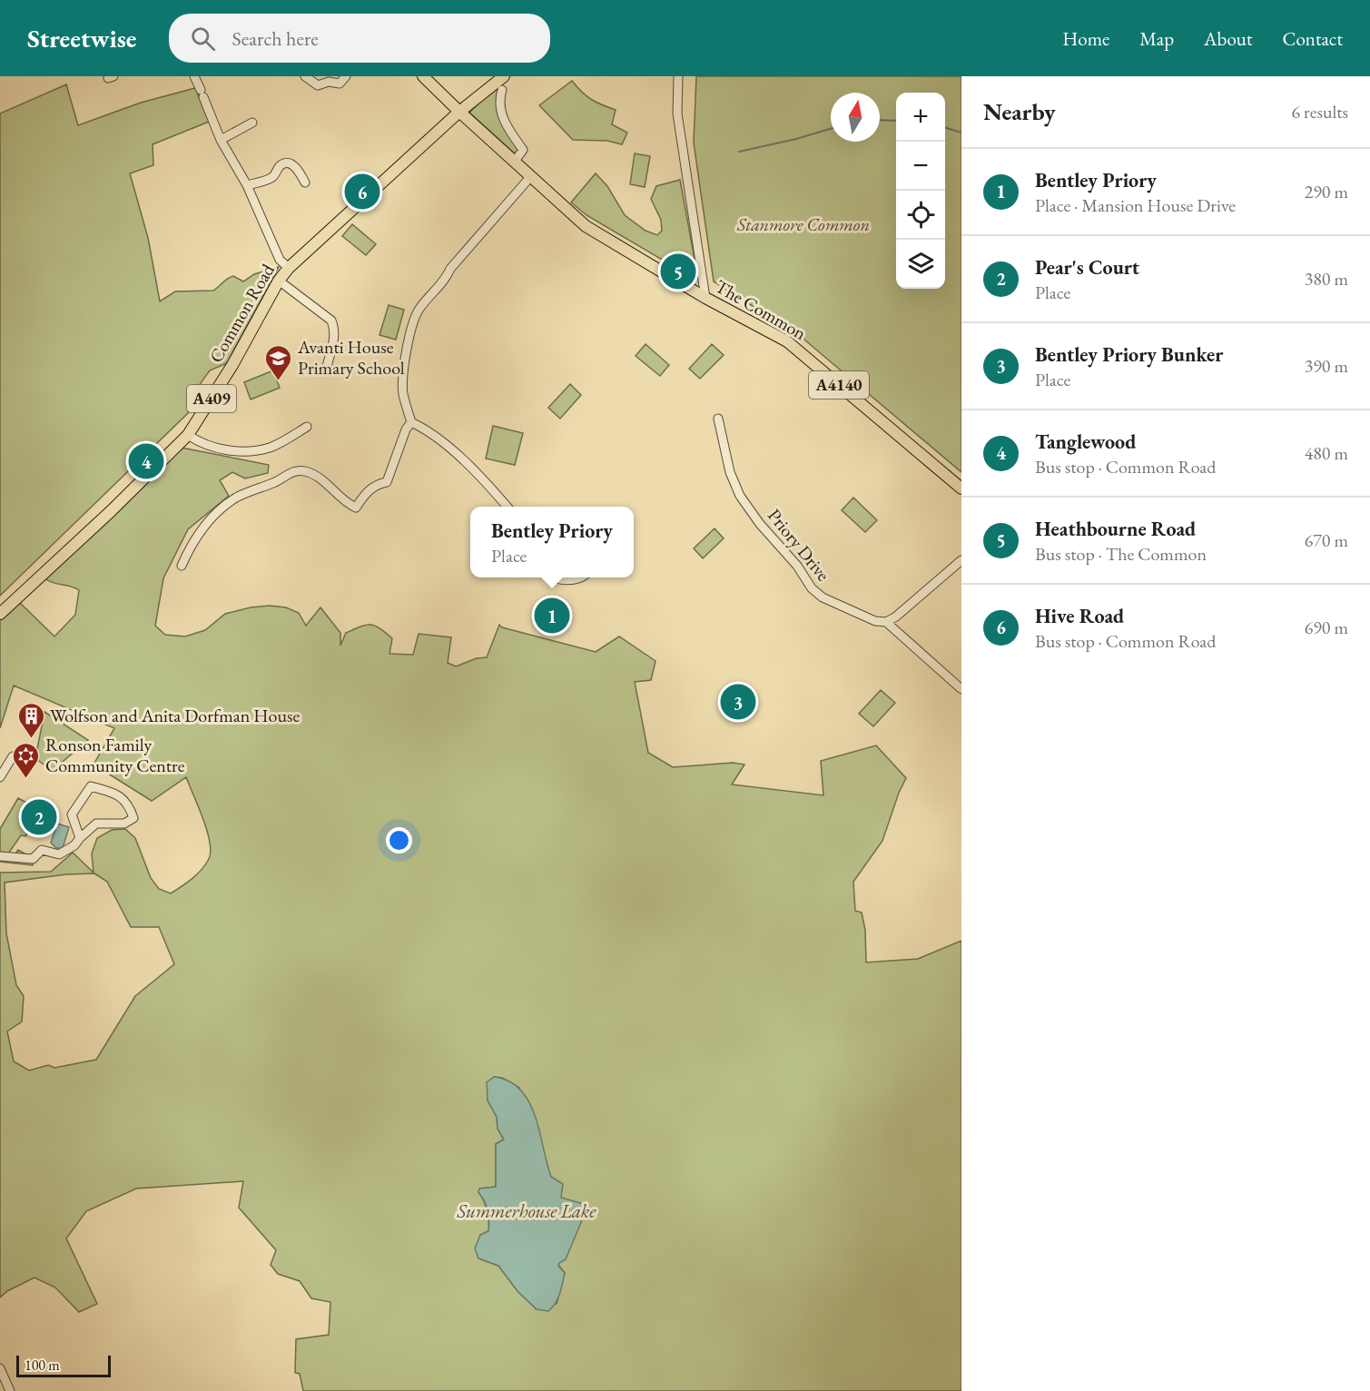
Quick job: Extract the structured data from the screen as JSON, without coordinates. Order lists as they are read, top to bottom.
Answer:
{
  "streets": {
    "main road": [
      "The Common",
      "Common Road",
      "A4140",
      "A409"
    ],
    "street": ["Priory Drive"]
  },
  "crossings": [
    ["The Common", "Common Road"],
    ["The Common", "A4140"],
    ["The Common", "A409"],
    ["Common Road", "A4140"],
    ["Common Road", "A409"],
    ["A4140", "A409"]
  ],
  "water": ["Summerhouse Lake"],
  "parks": ["Stanmore Common"],
  "places": {
    "school or university": ["Avanti House Primary School"],
    "building": ["Wolfson and Anita Dorfman House"],
    "synagogue": ["Ronson Family Community Centre"]
  },
  "scale_bar": "100 m",
  "north": "top",
  "page": {
    "header": "Streetwise",
    "search": "Search here",
    "nav": [
      "Home",
      "Map",
      "About",
      "Contact"
    ],
    "heading": ["Nearby", "6 results"],
    "map_buttons": ["+", "−"],
    "list": [
      {
        "mark": "1",
        "name": "Bentley Priory",
        "note": "Place · Mansion House Drive",
        "value": "290 m"
      },
      {
        "mark": "2",
        "name": "Pear's Court",
        "note": "Place",
        "value": "380 m"
      },
      {
        "mark": "3",
        "name": "Bentley Priory Bunker",
        "note": "Place",
        "value": "390 m"
      },
      {
        "mark": "4",
        "name": "Tanglewood",
        "note": "Bus stop · Common Road",
        "value": "480 m"
      },
      {
        "mark": "5",
        "name": "Heathbourne Road",
        "note": "Bus stop · The Common",
        "value": "670 m"
      },
      {
        "mark": "6",
        "name": "Hive Road",
        "note": "Bus stop · Common Road",
        "value": "690 m"
      }
    ],
    "pins": [
      "6",
      "5",
      "4",
      "1",
      "3",
      "2"
    ],
    "popup": ["Bentley Priory", "Place"],
    "scale": "100 m"
  }
}
